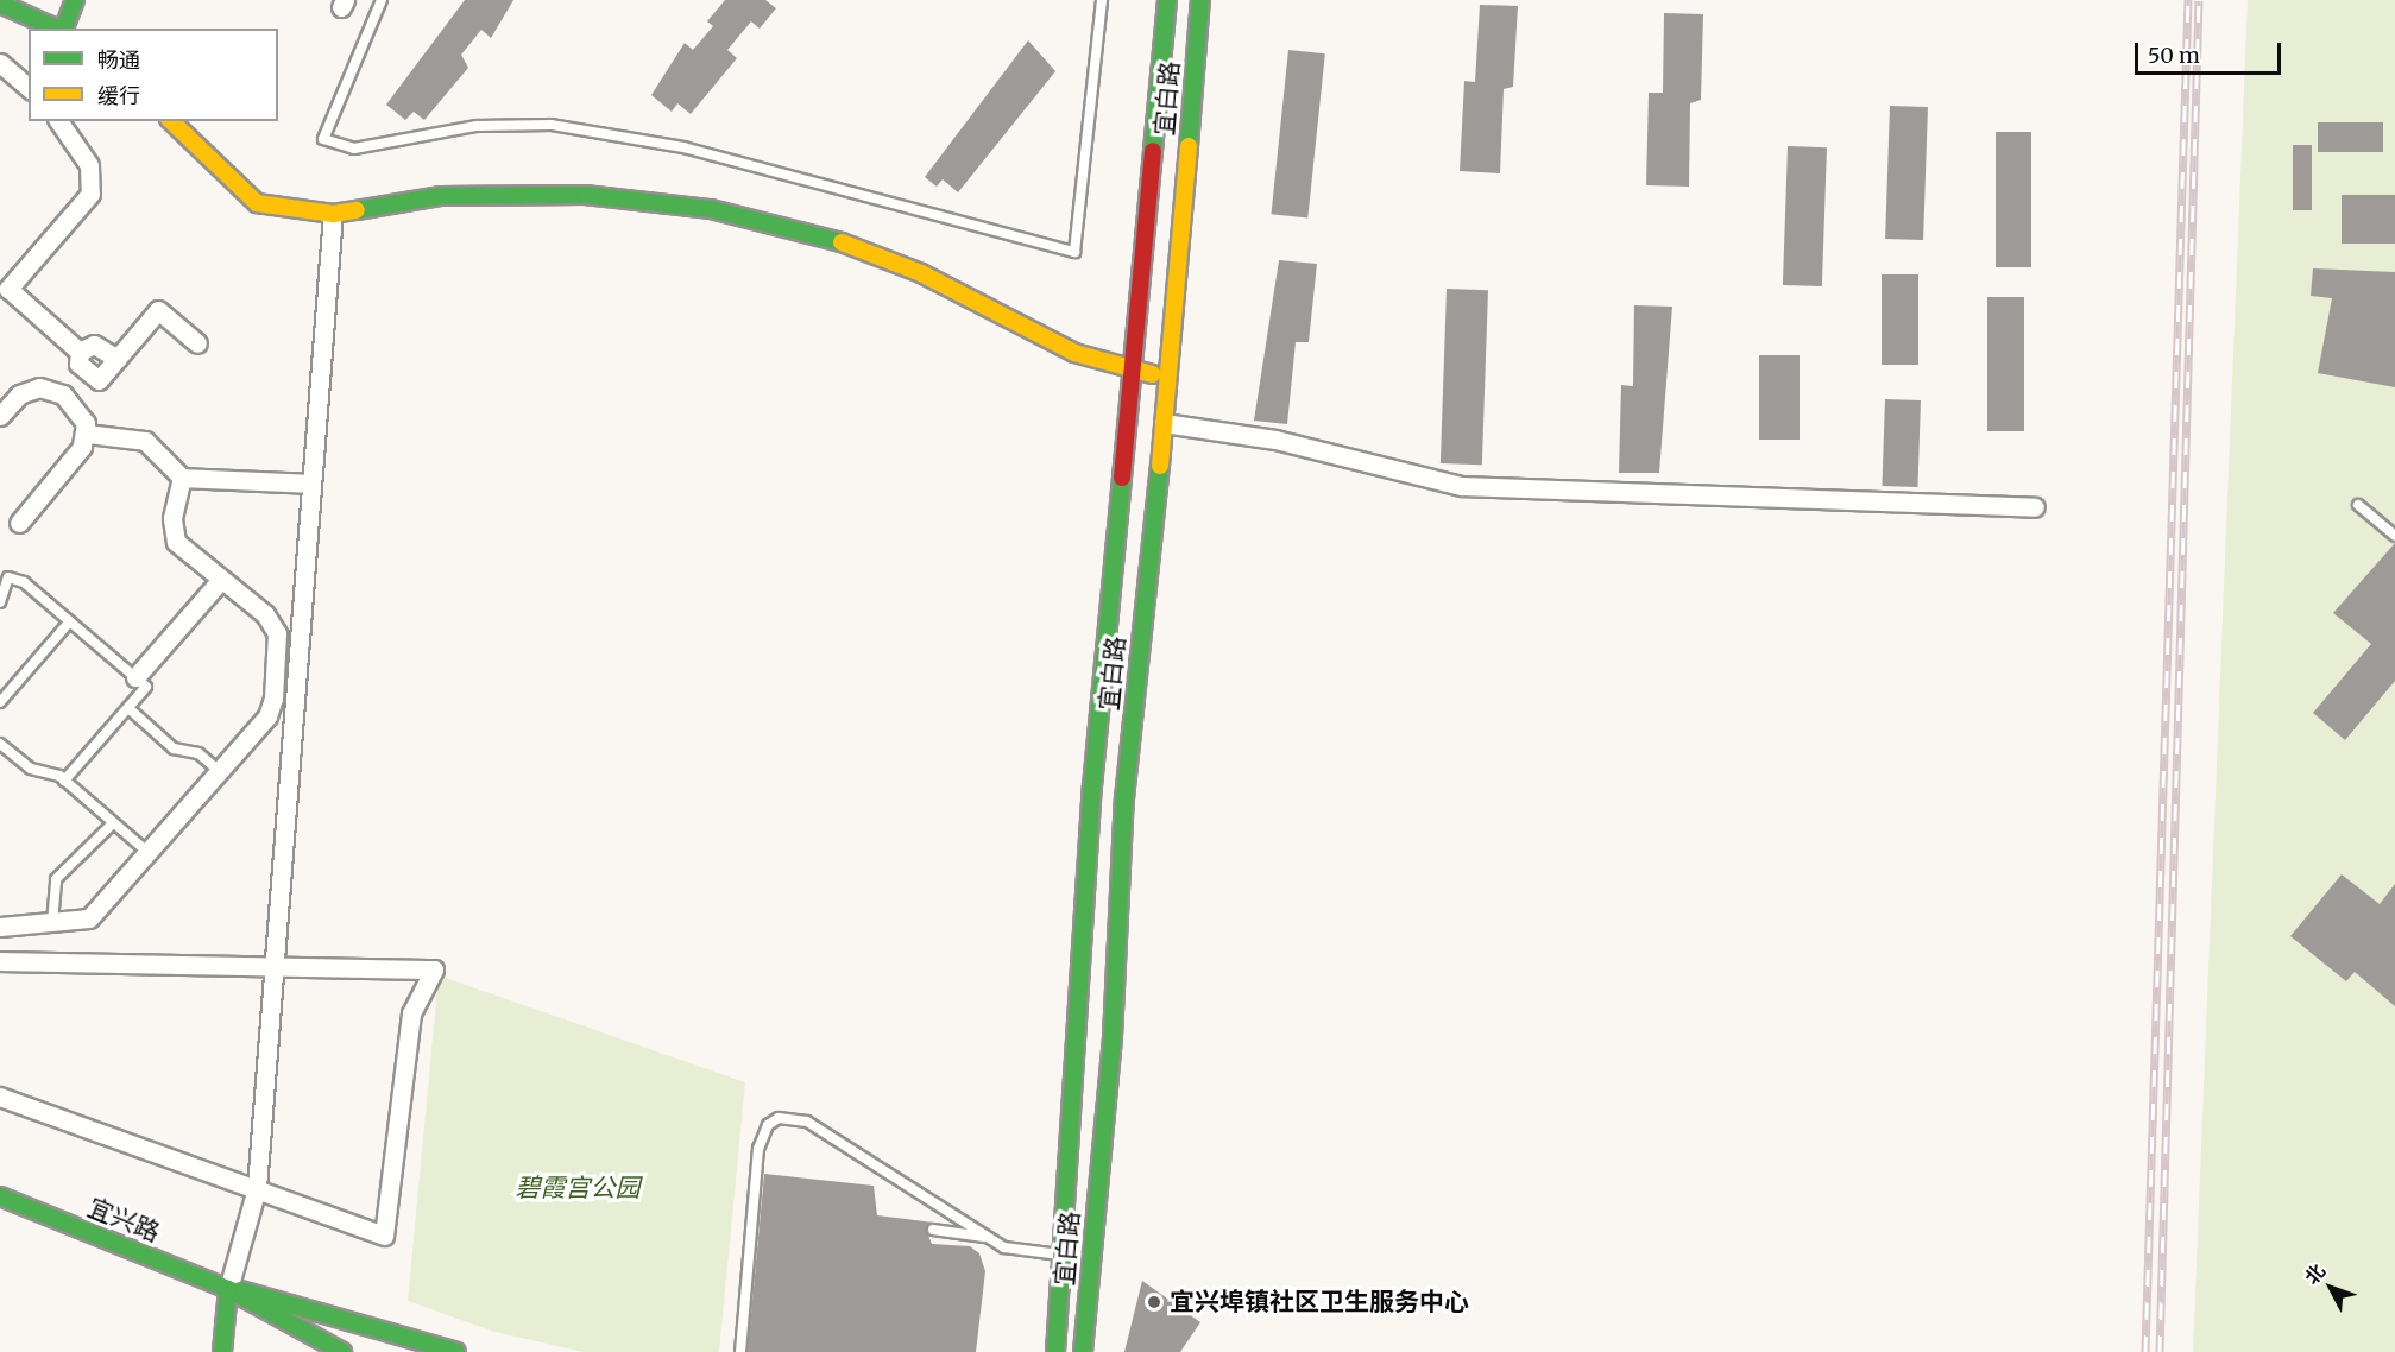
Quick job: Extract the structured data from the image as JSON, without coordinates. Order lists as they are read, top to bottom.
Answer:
{
  "streets": {
    "street": ["宜白路", "宜兴路"]
  },
  "parks": ["碧霞宫公园"],
  "places": ["宜兴埠镇社区卫生服务中心"],
  "legend": ["畅通", "缓行"],
  "scale_bar": "50 m",
  "north": "top left"
}
